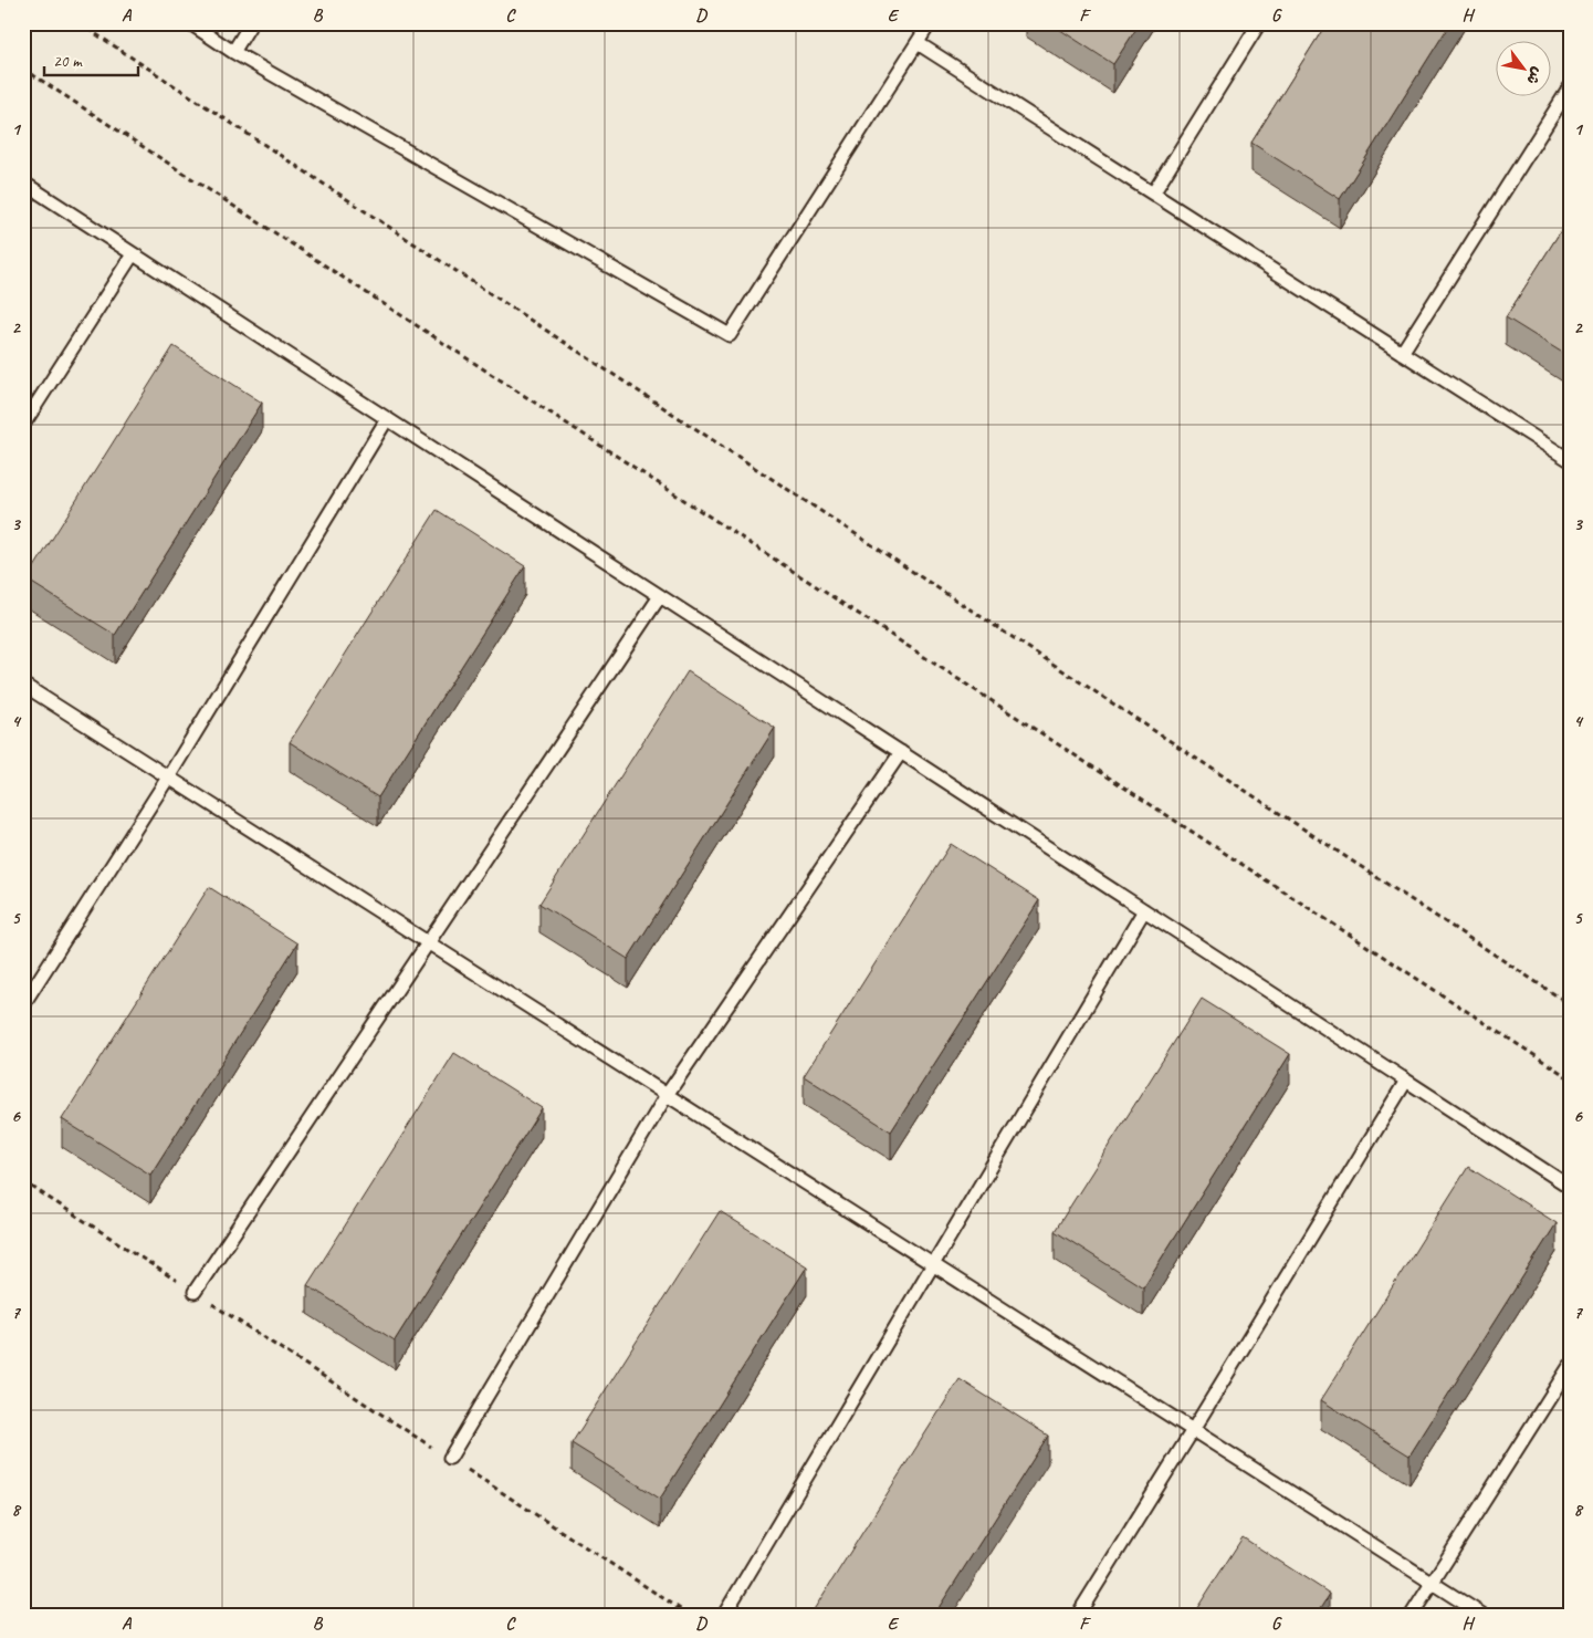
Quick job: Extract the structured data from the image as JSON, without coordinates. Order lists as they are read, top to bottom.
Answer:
{
  "scale_bar": "20 m",
  "north": "bottom right",
  "grid": {
    "columns": [
      "A",
      "B",
      "C",
      "D",
      "E",
      "F",
      "G",
      "H"
    ],
    "rows": [
      "1",
      "2",
      "3",
      "4",
      "5",
      "6",
      "7",
      "8"
    ]
  }
}
